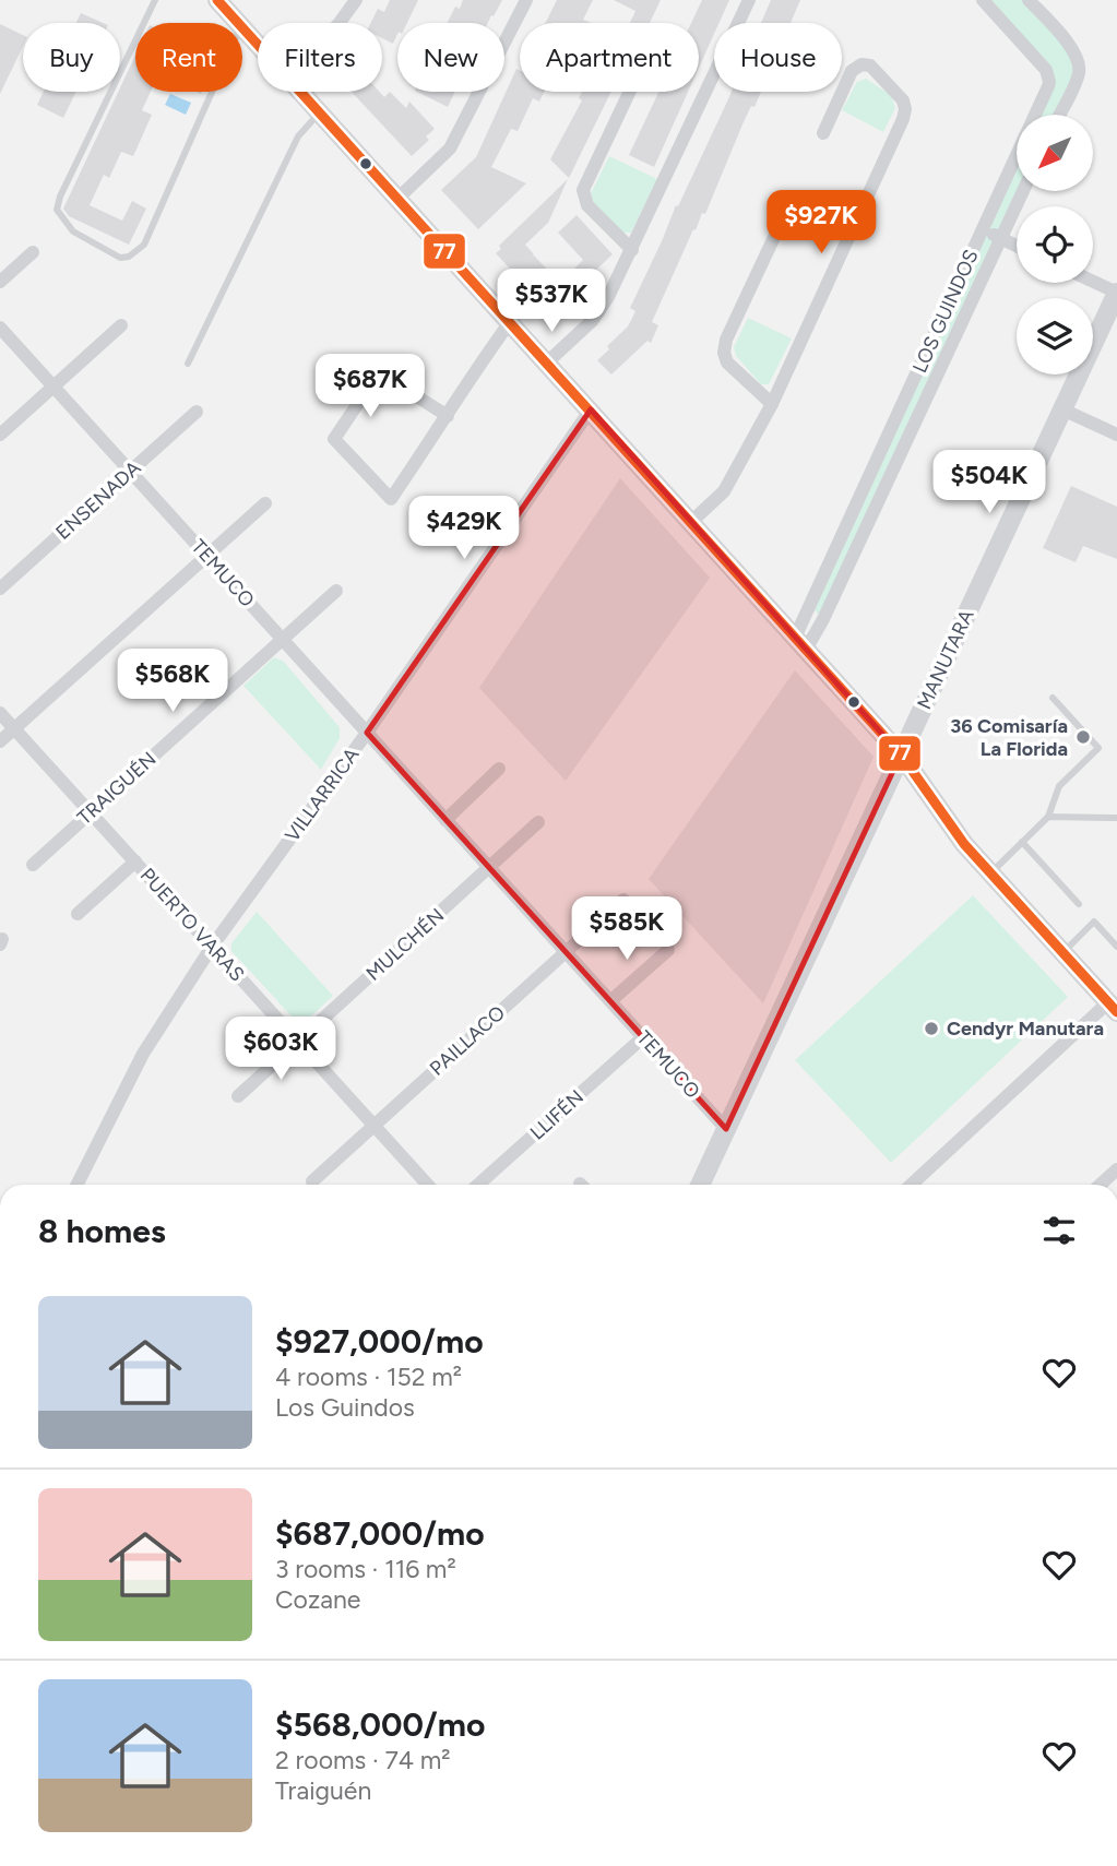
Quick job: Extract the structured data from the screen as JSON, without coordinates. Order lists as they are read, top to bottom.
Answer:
{
  "streets": {
    "main road": ["MANUTARA"],
    "street": [
      "LOS GUINDOS",
      "ENSENADA",
      "TEMUCO",
      "TRAIGUÉN",
      "VILLARRICA",
      "PUERTO VARAS",
      "MULCHÉN",
      "PAILLACO",
      "LLIFÉN"
    ]
  },
  "crossings": [
    ["ENSENADA", "TEMUCO"],
    ["TEMUCO", "MANUTARA"],
    ["TEMUCO", "TRAIGUÉN"],
    ["TEMUCO", "VILLARRICA"],
    ["TEMUCO", "MULCHÉN"],
    ["TEMUCO", "PAILLACO"],
    ["TEMUCO", "LLIFÉN"],
    ["TRAIGUÉN", "PUERTO VARAS"],
    ["VILLARRICA", "PUERTO VARAS"],
    ["PUERTO VARAS", "MULCHÉN"],
    ["PUERTO VARAS", "PAILLACO"]
  ],
  "places": ["36 Comisaría La Florida", "Cendyr Manutara"],
  "lines": ["transit line 77"],
  "north": "bottom left",
  "page": {
    "chip": [
      "Buy",
      "Rent",
      "Filters",
      "New",
      "Apartment",
      "House"
    ],
    "price": [
      "$927K",
      "$537K",
      "$687K",
      "$504K",
      "$429K",
      "$568K",
      "$585K",
      "$603K"
    ],
    "heading": "8 homes",
    "list": [
      {
        "name": "$927,000/mo",
        "note": "4 rooms · 152 m² · Los Guindos"
      },
      {
        "name": "$687,000/mo",
        "note": "3 rooms · 116 m² · Cozane"
      },
      {
        "name": "$568,000/mo",
        "note": "2 rooms · 74 m² · Traiguén"
      }
    ]
  }
}
